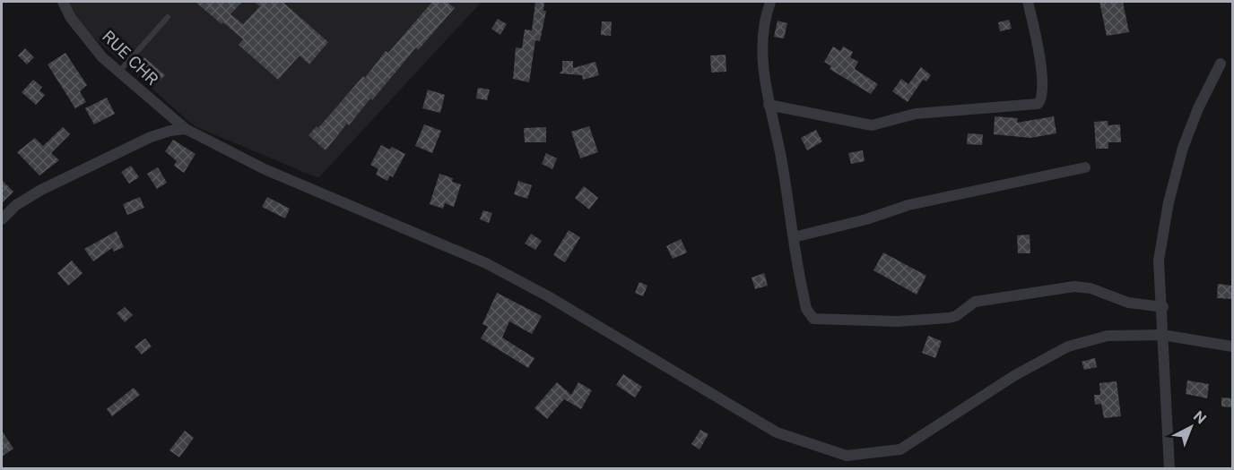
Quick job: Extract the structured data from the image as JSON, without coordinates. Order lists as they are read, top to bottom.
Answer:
{
  "streets": {
    "street": ["RUE CHR"]
  },
  "north": "top right"
}
